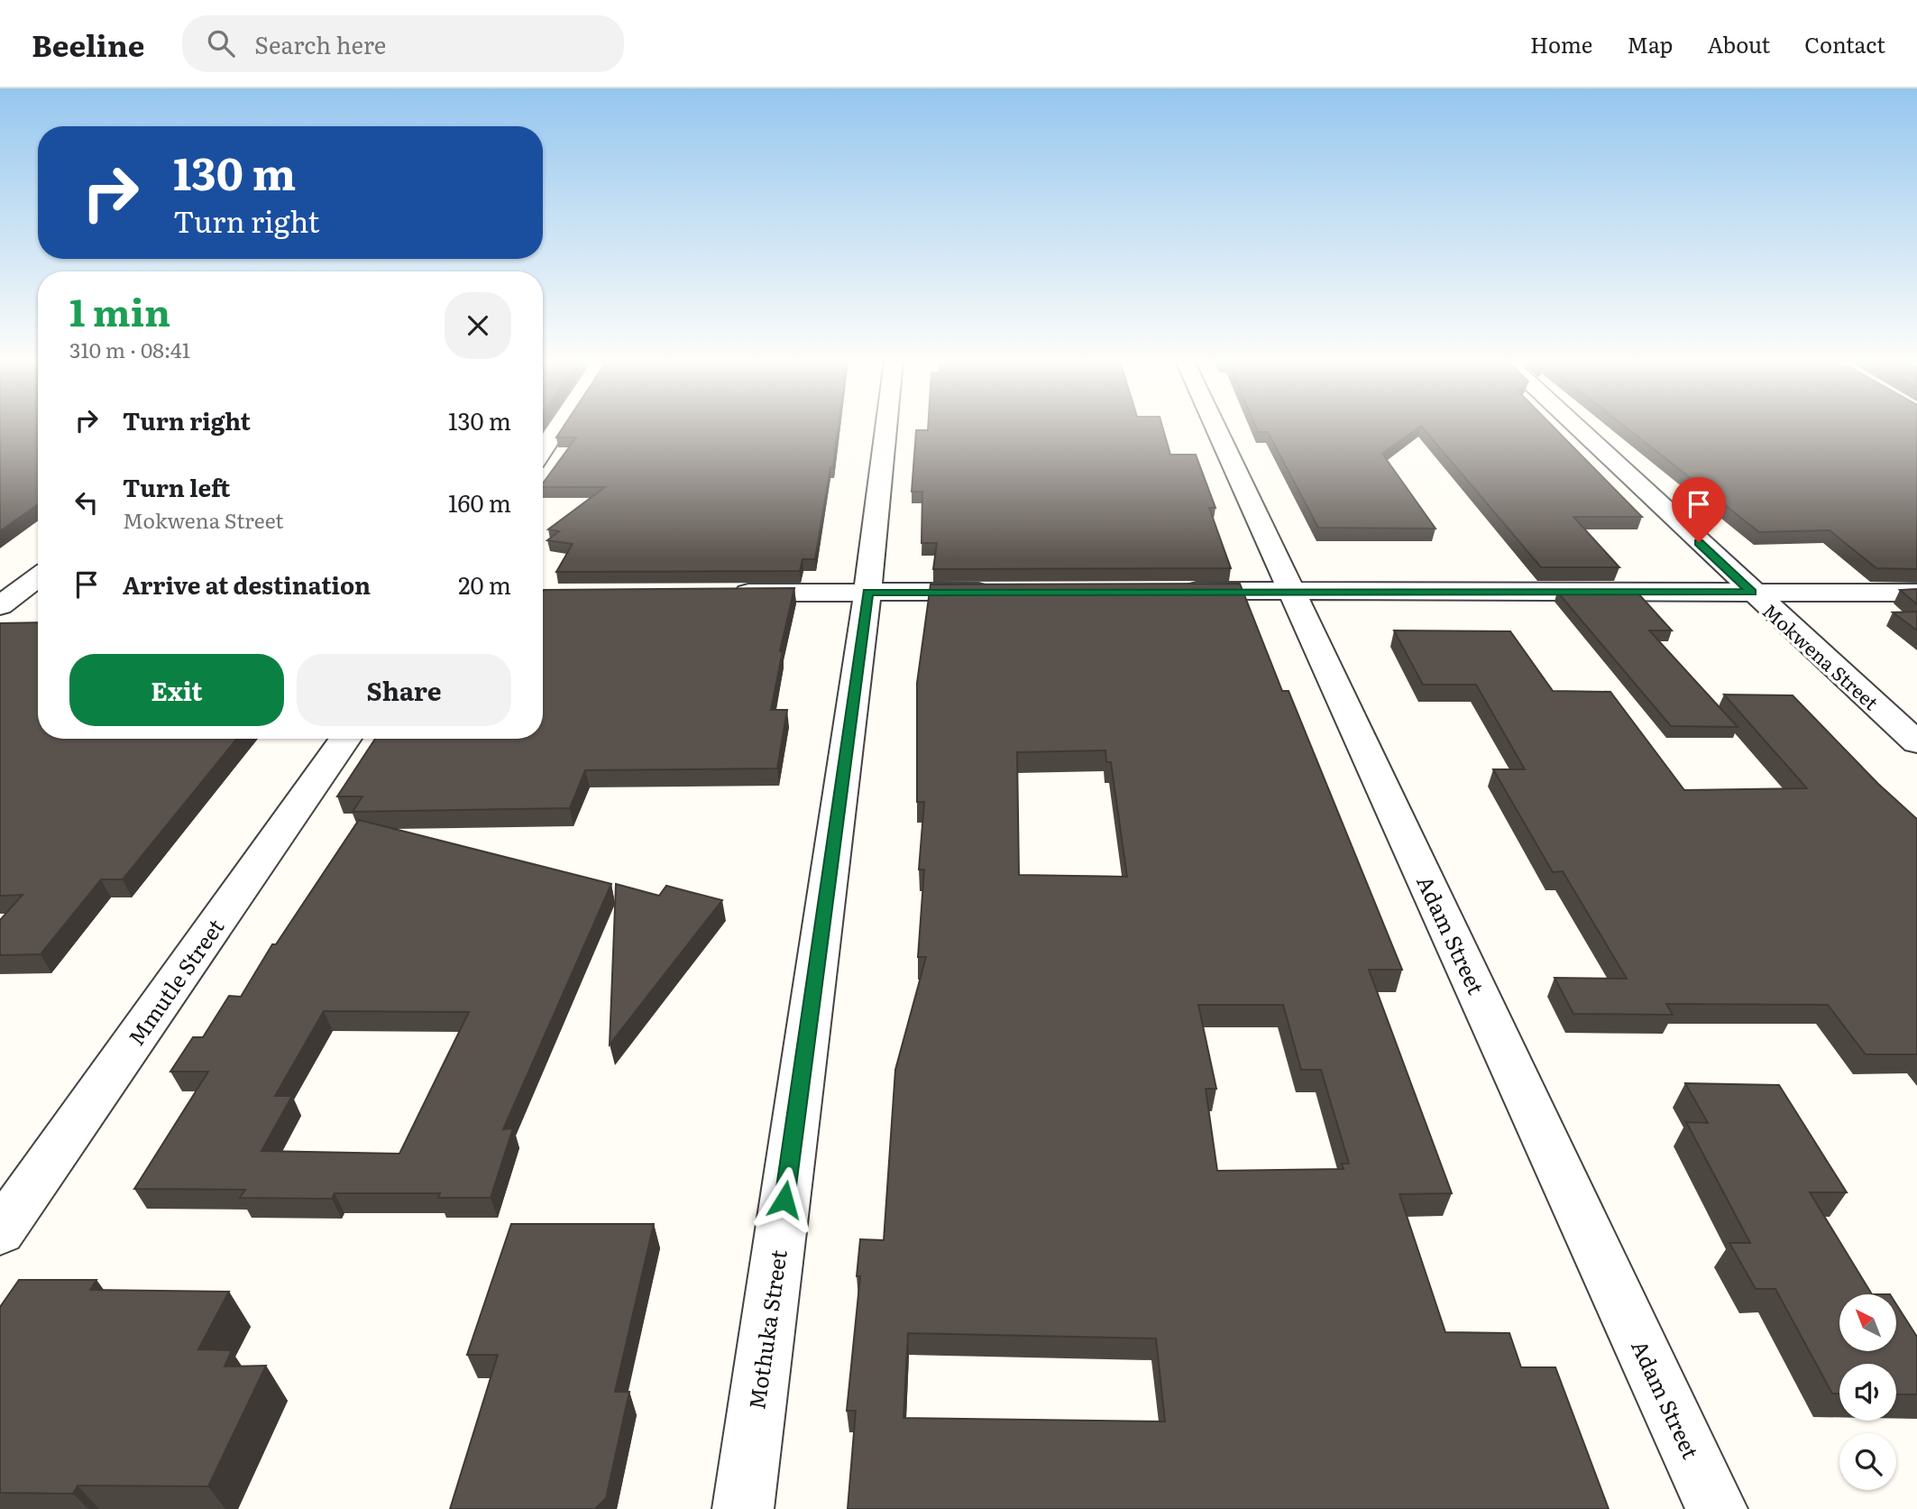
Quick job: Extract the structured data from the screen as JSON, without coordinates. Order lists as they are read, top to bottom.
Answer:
{
  "streets": {
    "street": [
      "Mokwena Street",
      "Adam Street",
      "Mmutle Street",
      "Mothuka Street"
    ]
  },
  "north": "top left",
  "page": {
    "header": "Beeline",
    "search": "Search here",
    "nav": [
      "Home",
      "Map",
      "About",
      "Contact"
    ],
    "turn": ["130 m", "Turn right"],
    "heading": ["1 min", "310 m · 08:41"],
    "list": [
      {
        "name": "Turn right",
        "value": "130 m"
      },
      {
        "name": "Turn left",
        "note": "Mokwena Street",
        "value": "160 m"
      },
      {
        "name": "Arrive at destination",
        "value": "20 m"
      }
    ],
    "buttons": ["Exit", "Share"]
  }
}
